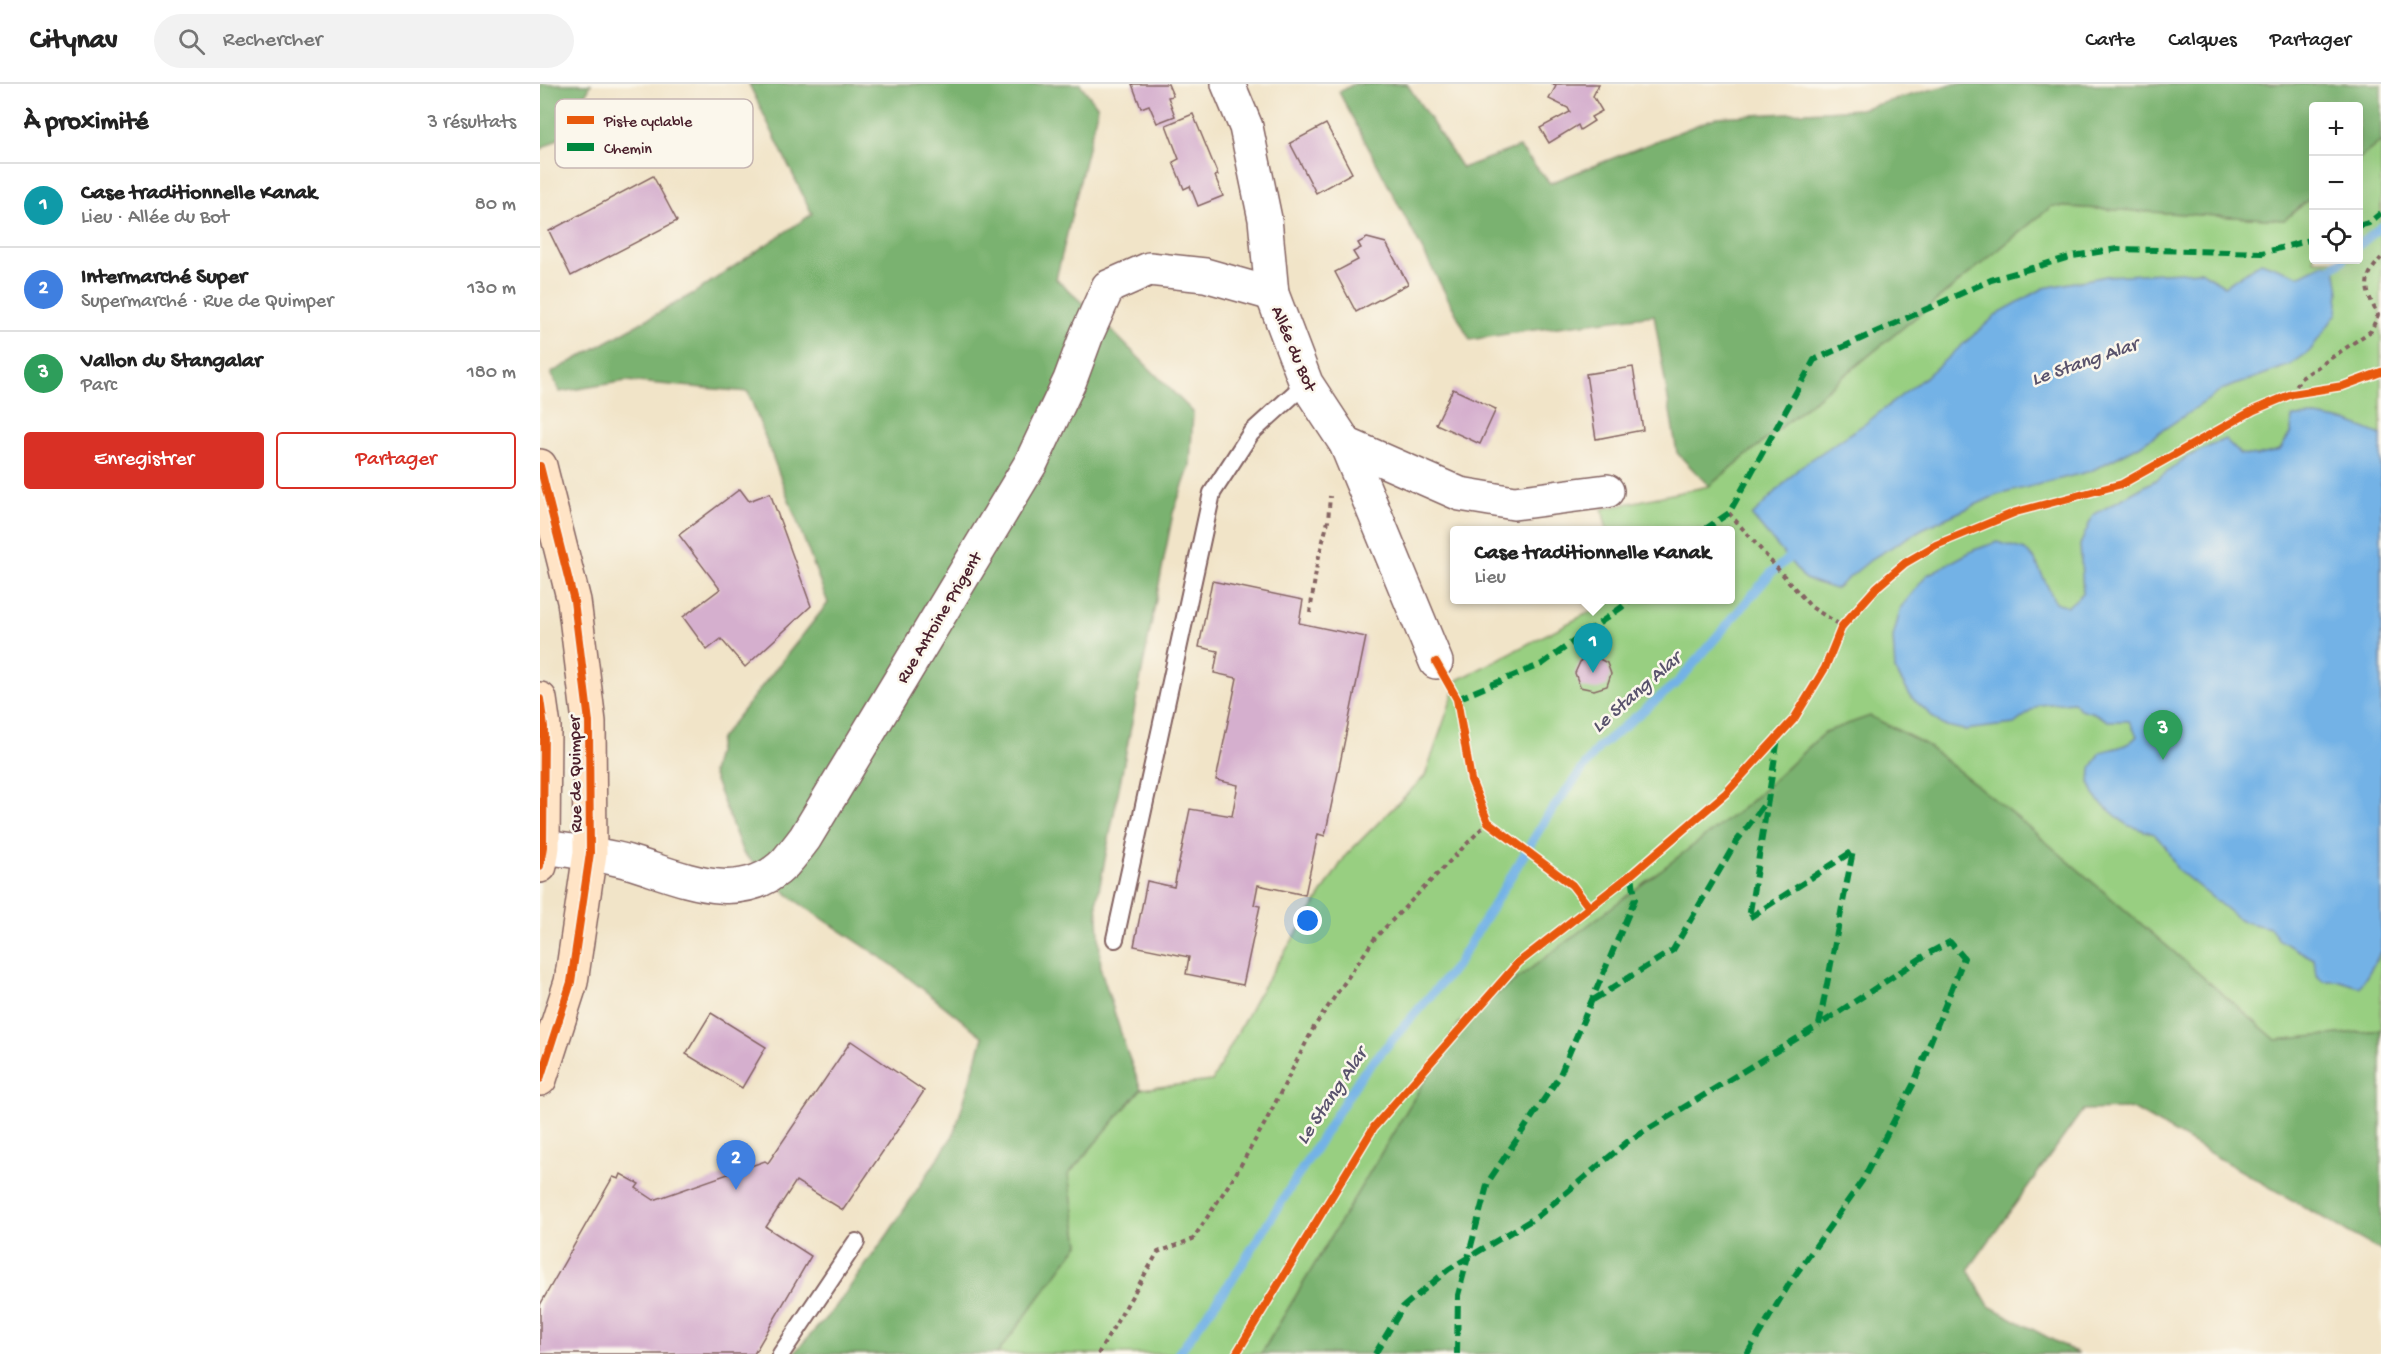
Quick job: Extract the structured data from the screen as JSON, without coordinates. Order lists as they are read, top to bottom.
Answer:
{
  "streets": {
    "main road": ["Rue de Quimper"],
    "street": ["Allée du Bot", "Rue Antoine Prigent"]
  },
  "crossings": [
    ["Allée du Bot", "Rue Antoine Prigent"],
    ["Rue Antoine Prigent", "Rue de Quimper"]
  ],
  "water": ["Le Stang Alar"],
  "legend": ["Piste cyclable", "Chemin"],
  "page": {
    "header": "Citynav",
    "search": "Rechercher",
    "nav": ["Carte", "Calques", "Partager"],
    "heading": ["À proximité", "3 résultats"],
    "map_buttons": ["+", "−"],
    "list": [
      {
        "mark": "1",
        "name": "Case traditionnelle Kanak",
        "note": "Lieu · Allée du Bot",
        "value": "80 m"
      },
      {
        "mark": "2",
        "name": "Intermarché Super",
        "note": "Supermarché · Rue de Quimper",
        "value": "130 m"
      },
      {
        "mark": "3",
        "name": "Vallon du Stangalar",
        "note": "Parc",
        "value": "180 m"
      }
    ],
    "buttons": ["Enregistrer", "Partager"],
    "popup": ["Case traditionnelle Kanak", "Lieu"],
    "pins": ["1", "3", "2"]
  }
}
